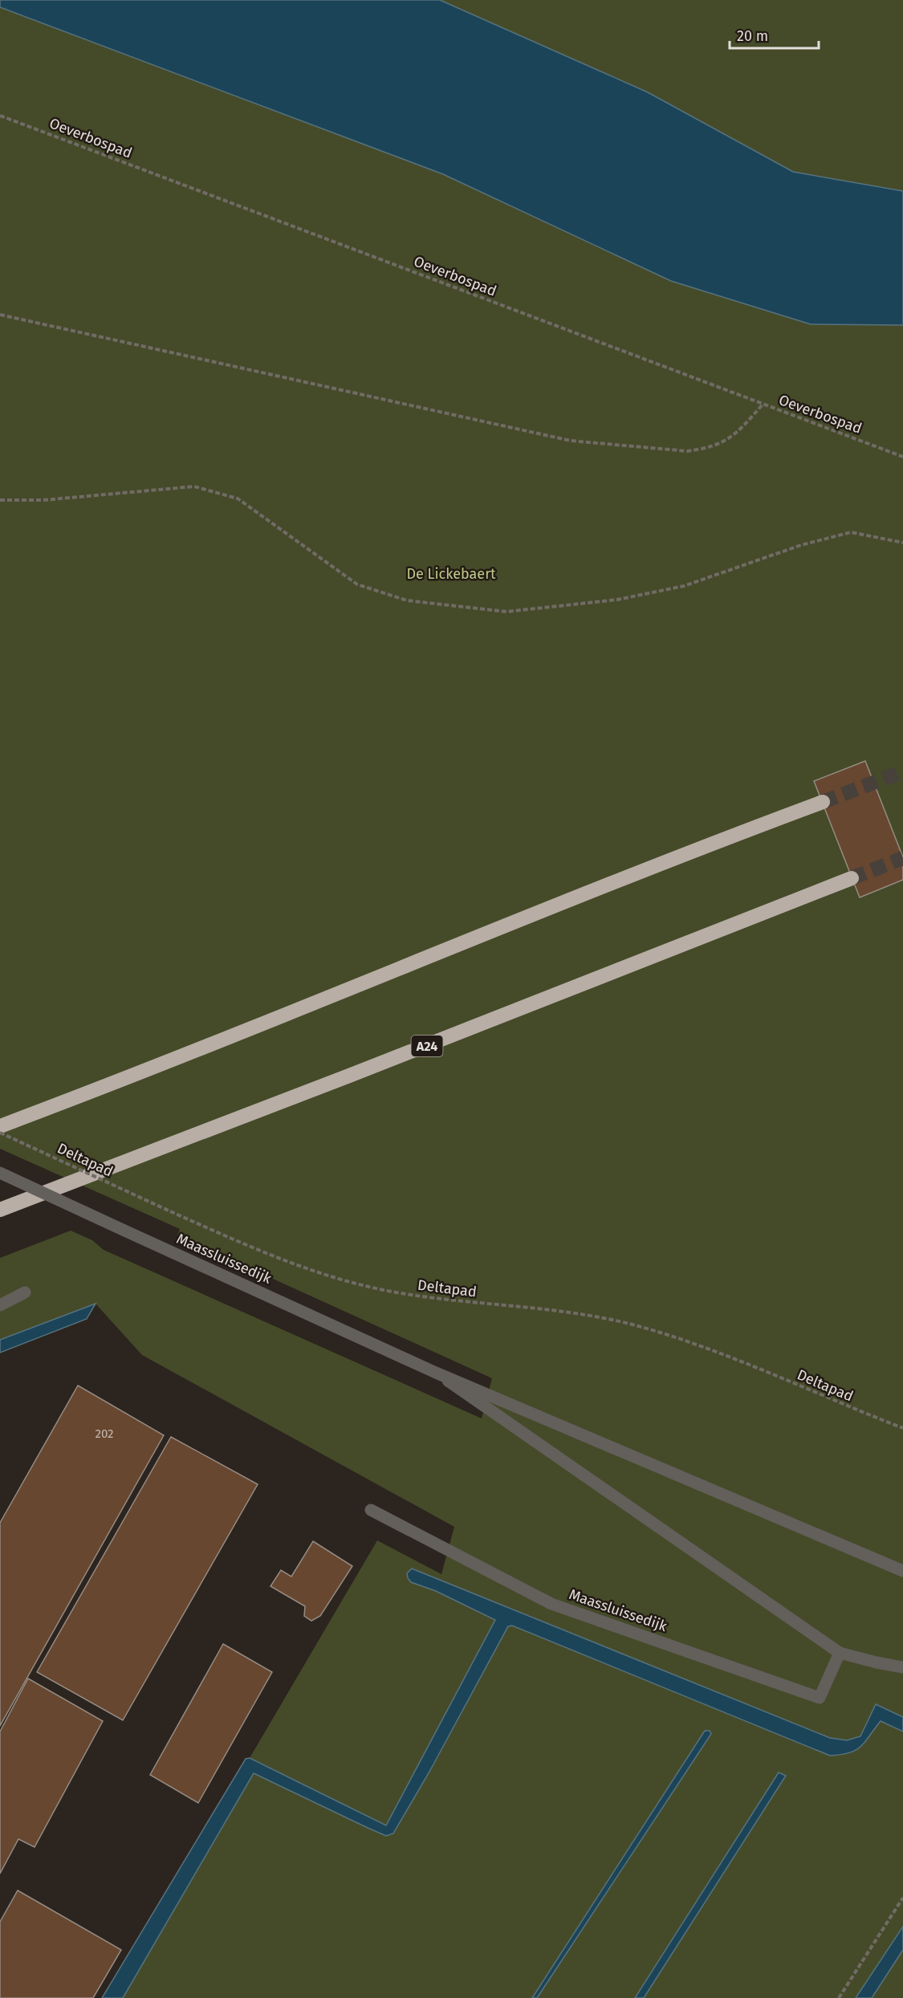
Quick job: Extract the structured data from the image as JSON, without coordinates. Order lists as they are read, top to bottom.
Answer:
{
  "streets": {
    "highway": ["A24"],
    "street": ["Maassluissedijk"],
    "path": ["Oeverbospad", "Deltapad"]
  },
  "parks": ["De Lickebaert"],
  "house_numbers": ["202"],
  "scale_bar": "20 m"
}
